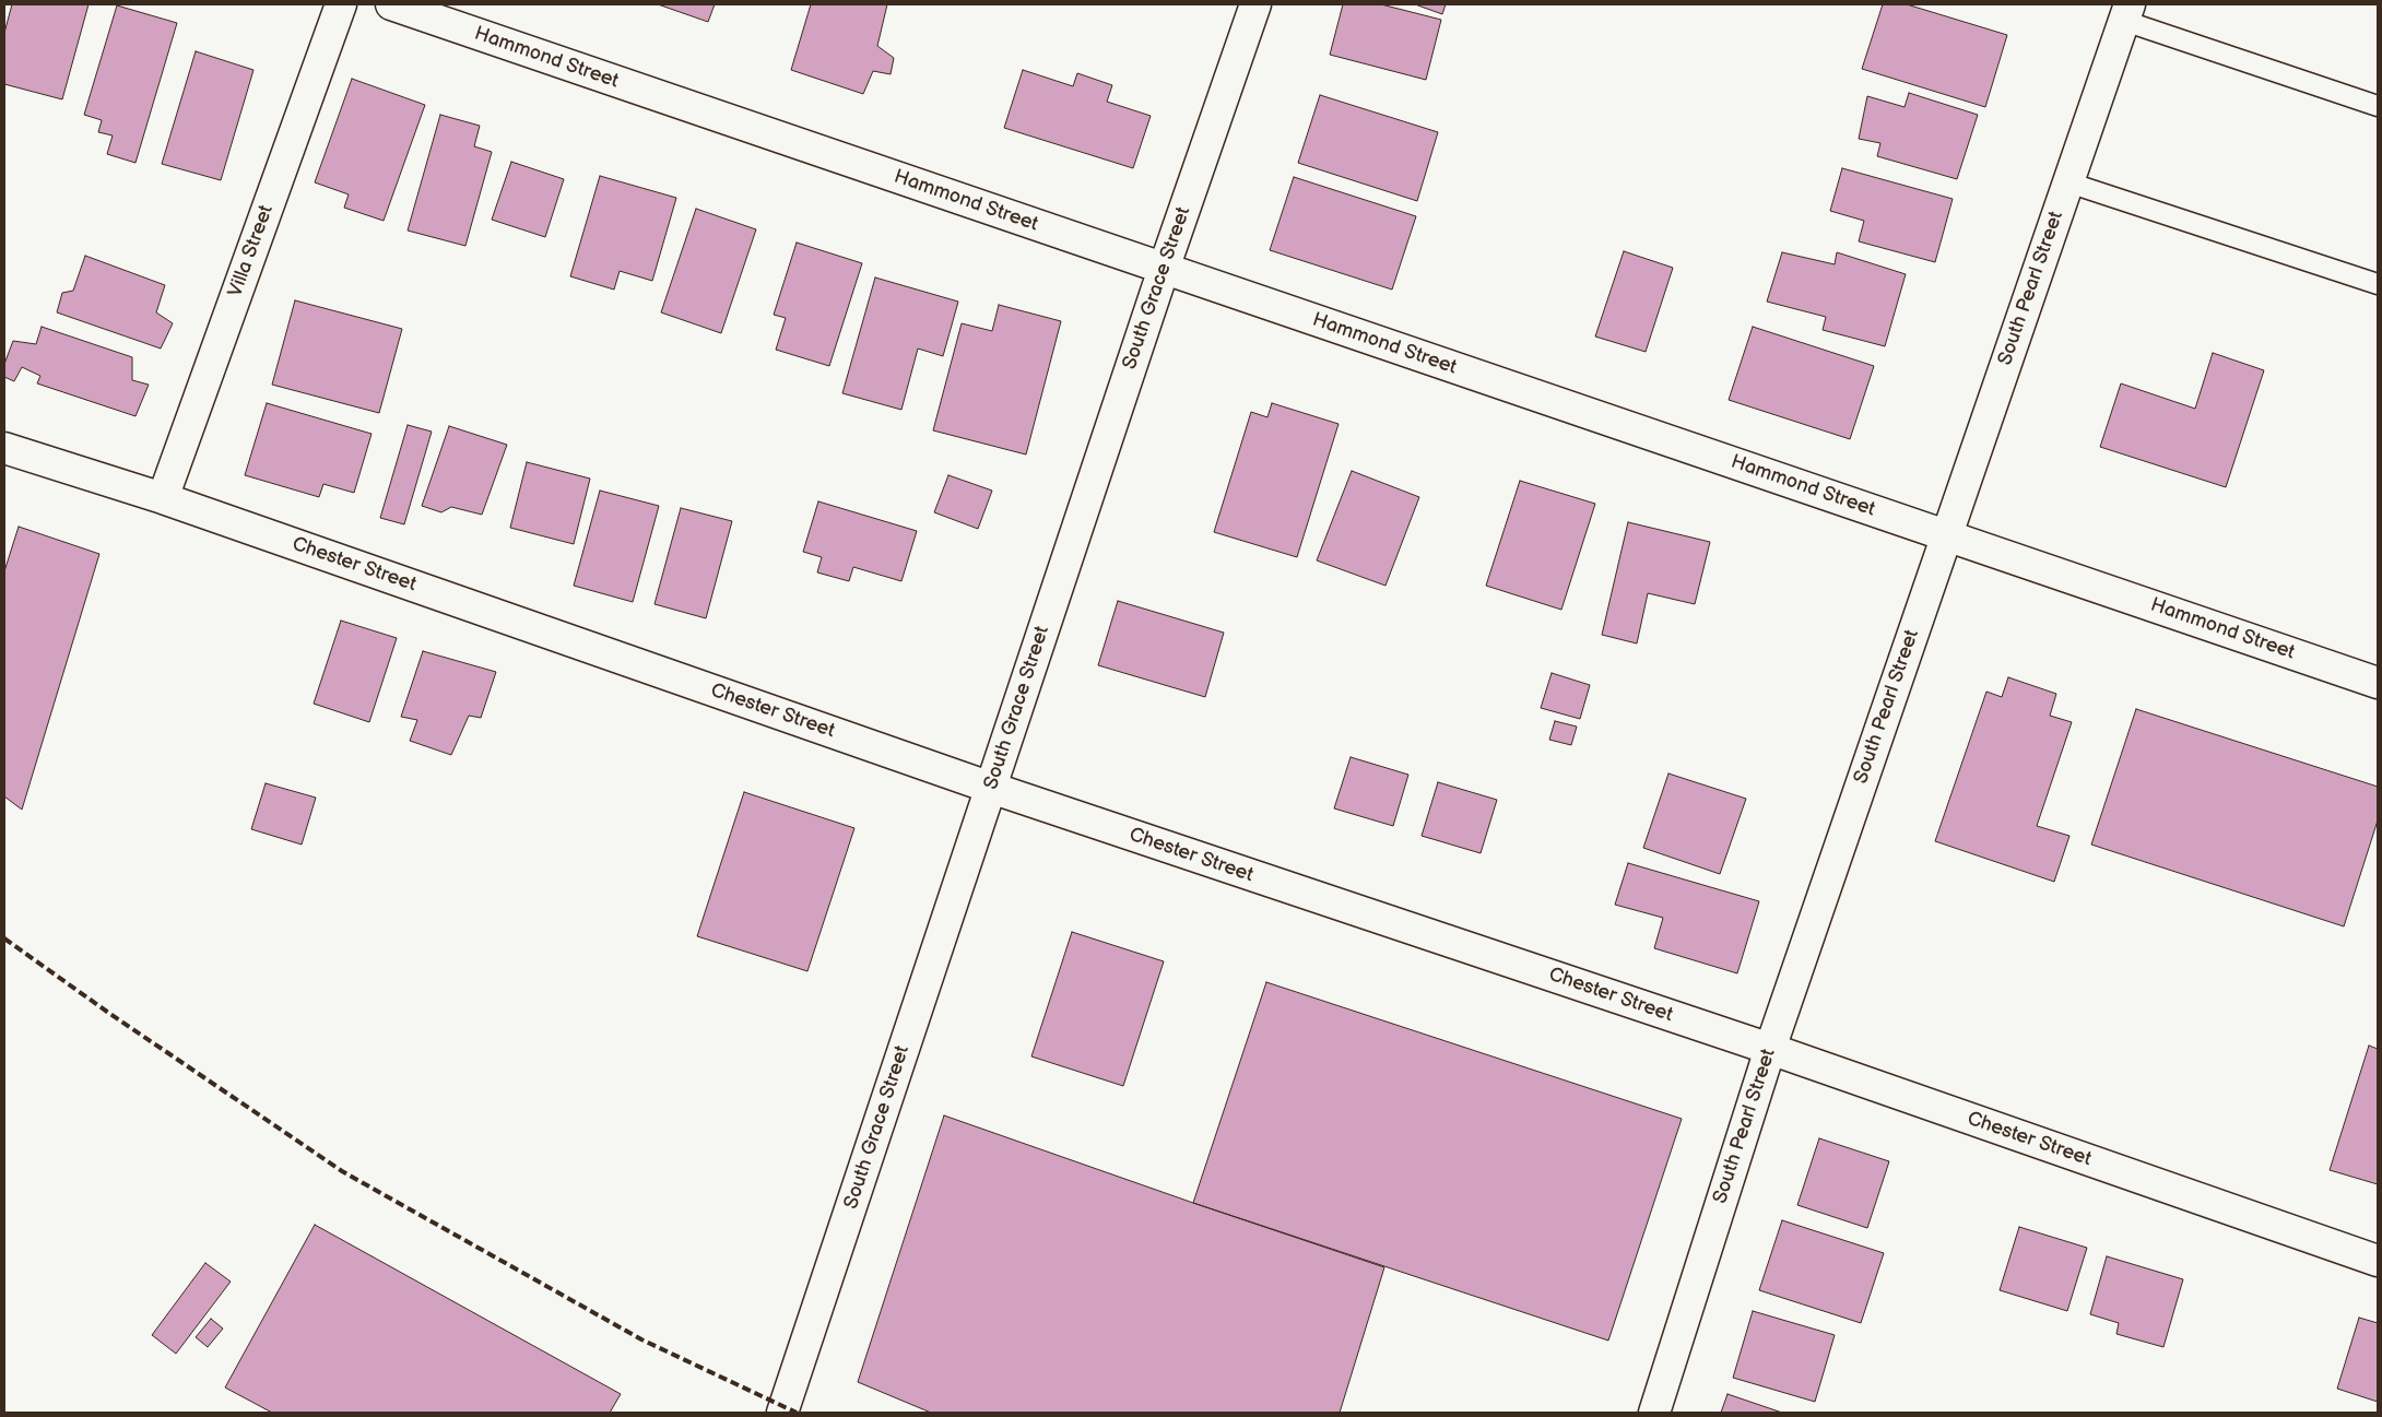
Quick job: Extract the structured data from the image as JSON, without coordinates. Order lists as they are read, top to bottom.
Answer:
{
  "streets": {
    "street": [
      "Hammond Street",
      "Villa Street",
      "South Grace Street",
      "South Pearl Street",
      "Chester Street"
    ]
  },
  "crossings": [
    ["Hammond Street", "South Grace Street"],
    ["Hammond Street", "South Pearl Street"],
    ["Villa Street", "Chester Street"],
    ["South Grace Street", "Chester Street"],
    ["South Pearl Street", "Chester Street"]
  ]
}
